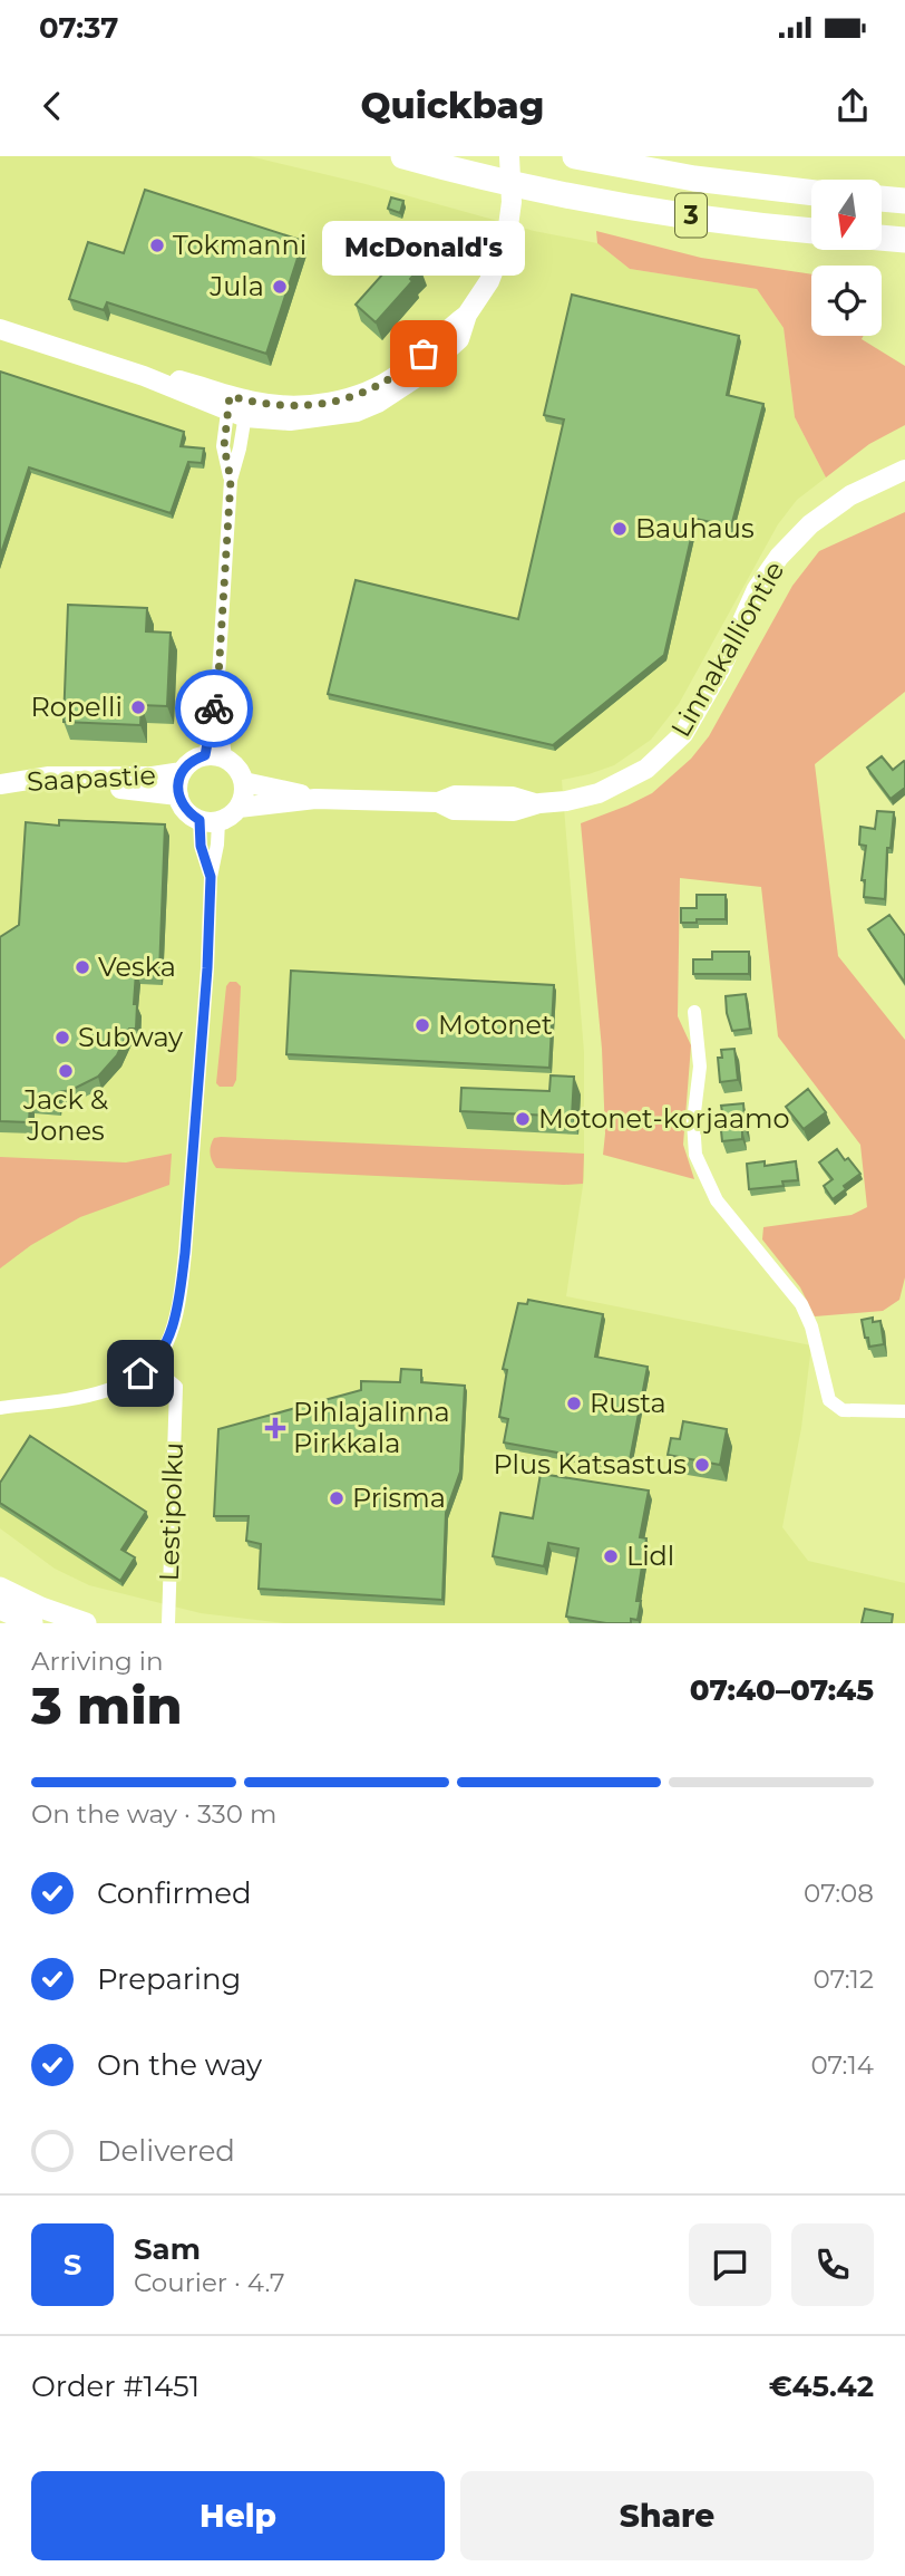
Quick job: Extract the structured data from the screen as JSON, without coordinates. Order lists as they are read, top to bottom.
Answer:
{
  "streets": {
    "highway": ["3"],
    "main road": ["Linnakalliontie", "Saapastie"],
    "street": ["Lestipolku"]
  },
  "places": {
    "other": [
      "Tokmanni",
      "Jula",
      "McDonald's",
      "Bauhaus",
      "Ropelli",
      "Veska",
      "Motonet",
      "Subway",
      "Jack & Jones",
      "Motonet-korjaamo",
      "Rusta",
      "Plus Katsastus",
      "Prisma",
      "Lidl"
    ],
    "health": ["Pihlajalinna Pirkkala"]
  },
  "north": "bottom",
  "page": {
    "status": "07:37",
    "header": "Quickbag",
    "bubble": "McDonald's",
    "heading": ["3 min", "Arriving in", "07:40–07:45"],
    "panel": [
      "Sam",
      "Courier · 4.7",
      "Order #1451",
      "€45.42"
    ],
    "bar": "On the way · 330 m",
    "list": [
      ["Confirmed", "07:08"],
      ["Preparing", "07:12"],
      ["On the way", "07:14"],
      "Delivered"
    ],
    "round": "S",
    "buttons": ["Help", "Share"]
  }
}
